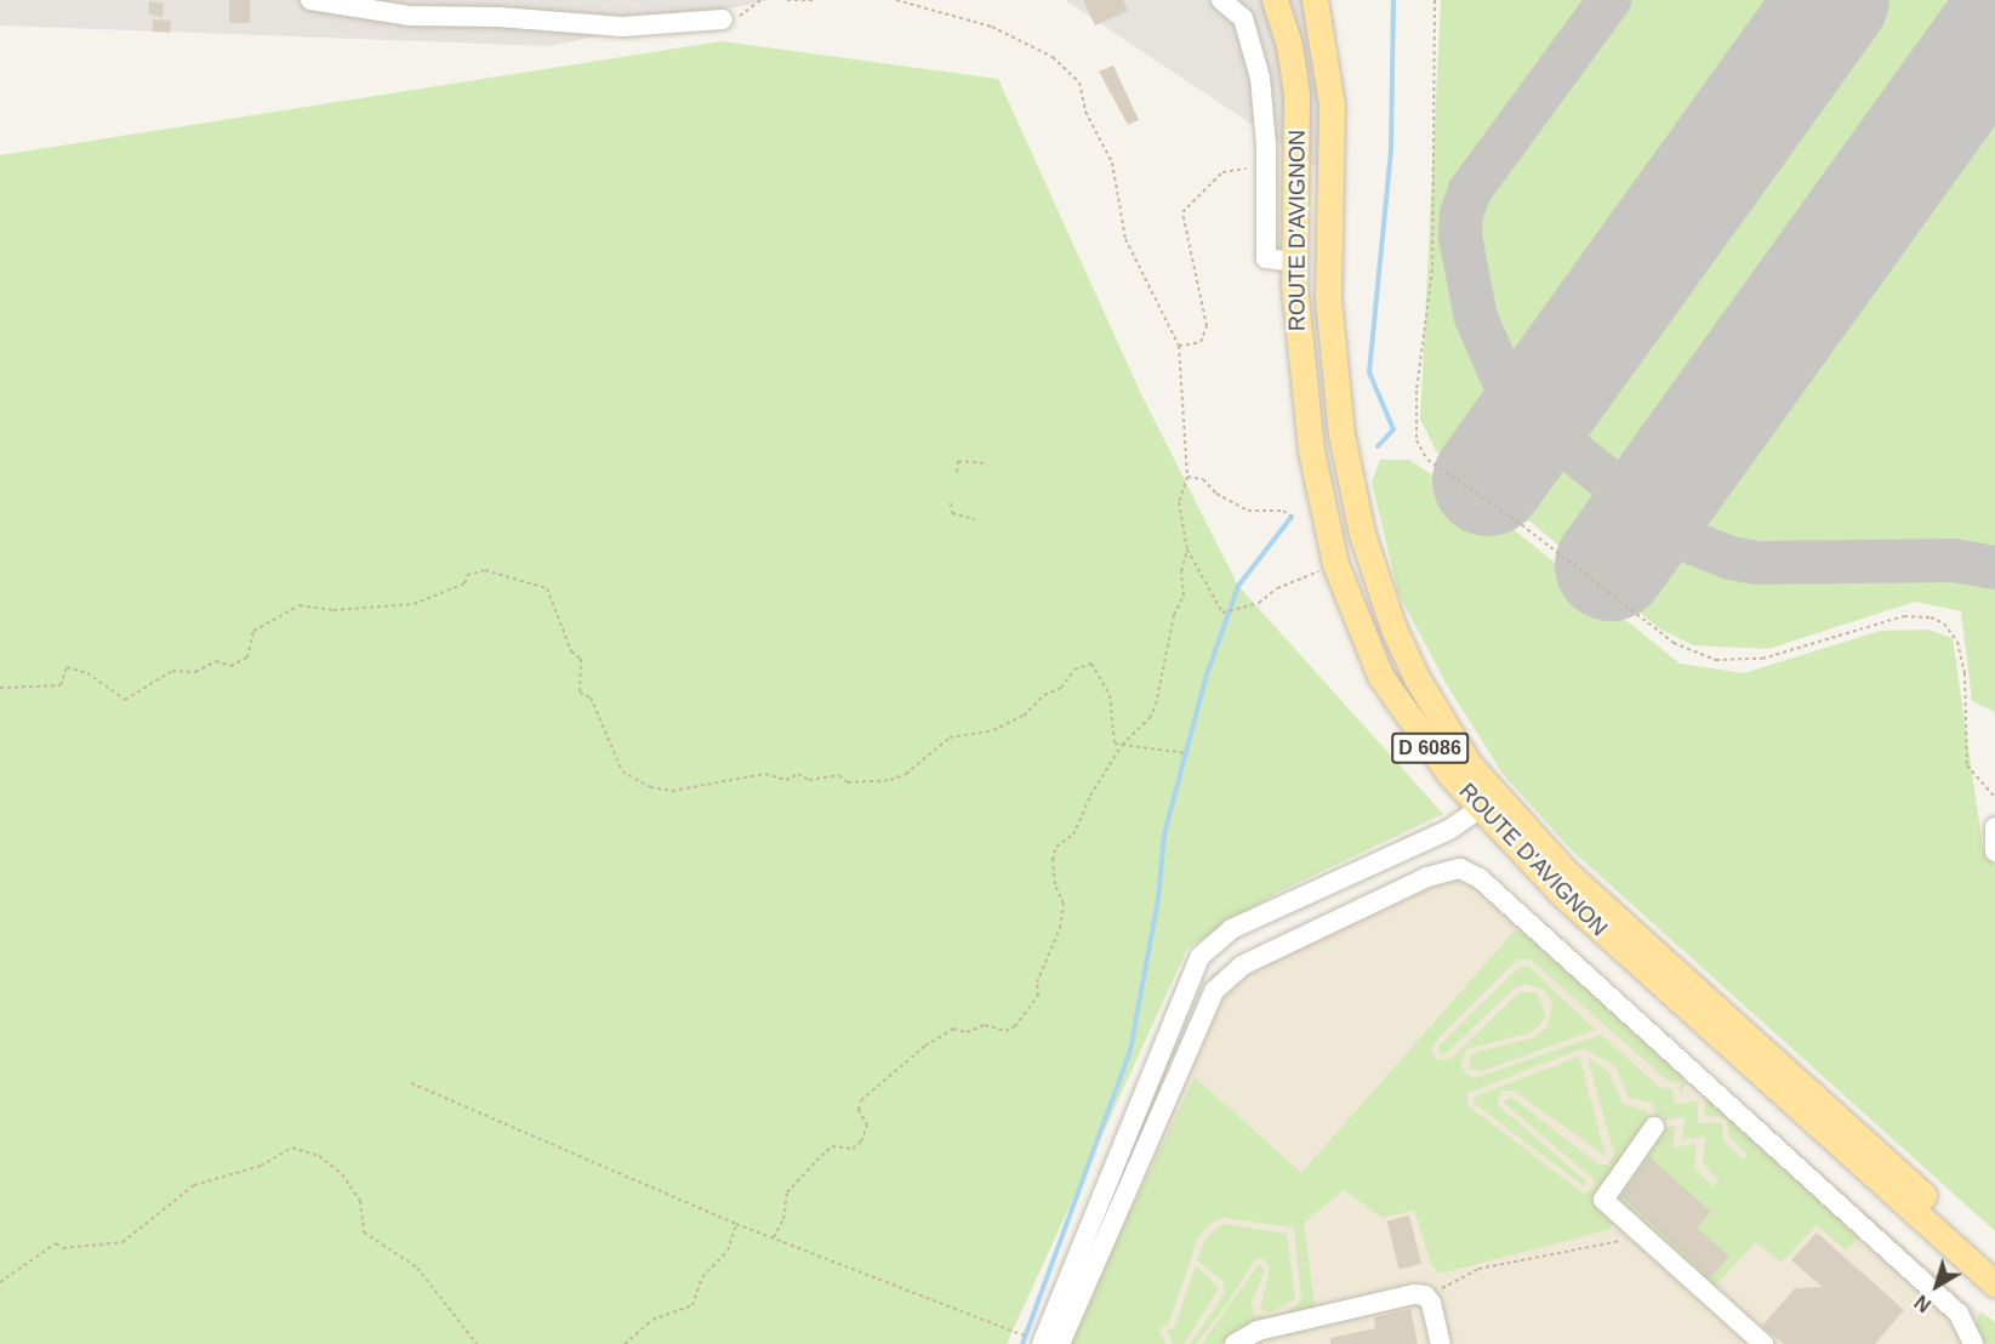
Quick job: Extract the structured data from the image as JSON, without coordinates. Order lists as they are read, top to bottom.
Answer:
{
  "streets": {
    "main road": ["ROUTE D'AVIGNON", "D 6086"]
  },
  "north": "bottom left"
}
